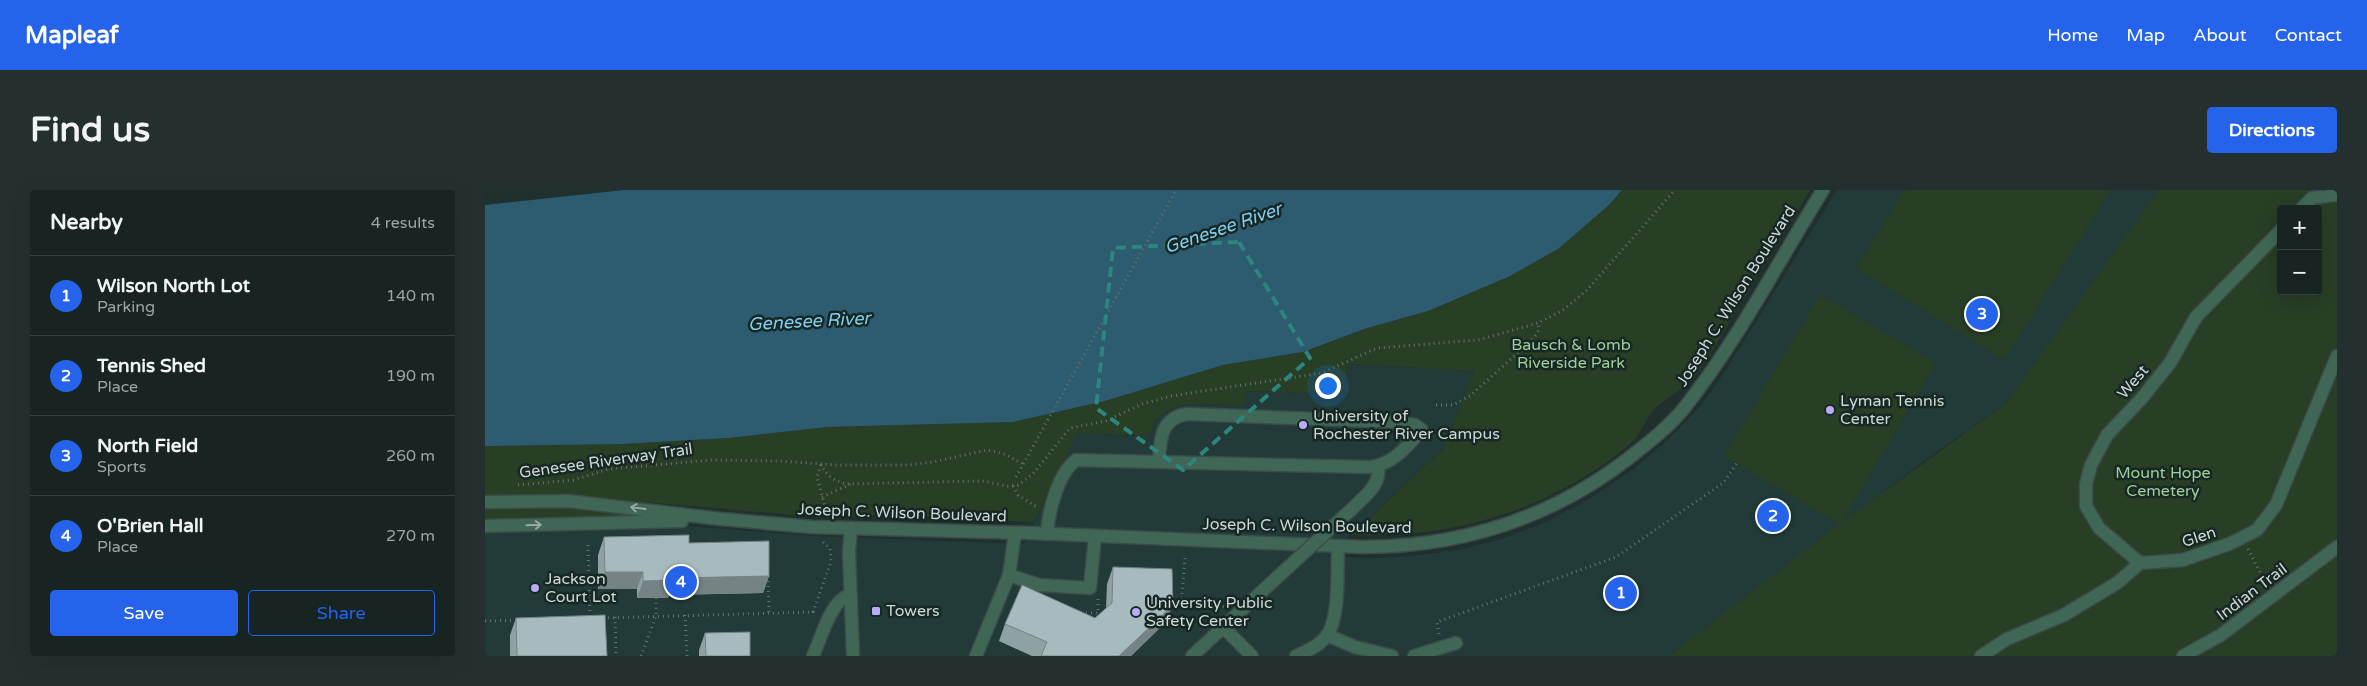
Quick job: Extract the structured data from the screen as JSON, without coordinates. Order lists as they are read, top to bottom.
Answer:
{
  "streets": {
    "street": [
      "Joseph C. Wilson Boulevard",
      "West",
      "Glen",
      "Indian Trail"
    ],
    "path": ["Genesee Riverway Trail"]
  },
  "crossings": [
    ["West", "Glen"]
  ],
  "water": ["Genesee River"],
  "parks": ["Bausch & Lomb Riverside Park", "Mount Hope Cemetery"],
  "places": {
    "other": [
      "Lyman Tennis Center",
      "University of Rochester River Campus",
      "Jackson Court Lot",
      "University Public Safety Center"
    ],
    "transit": ["Towers"]
  },
  "page": {
    "header": "Mapleaf",
    "nav": [
      "Home",
      "Map",
      "About",
      "Contact"
    ],
    "buttons": [
      "Directions",
      ["Save", "Share"]
    ],
    "title": "Find us",
    "heading": ["Nearby", "4 results"],
    "map_buttons": ["+", "−"],
    "list": [
      {
        "mark": "1",
        "name": "Wilson North Lot",
        "note": "Parking",
        "value": "140 m"
      },
      {
        "mark": "2",
        "name": "Tennis Shed",
        "note": "Place",
        "value": "190 m"
      },
      {
        "mark": "3",
        "name": "North Field",
        "note": "Sports",
        "value": "260 m"
      },
      {
        "mark": "4",
        "name": "O'Brien Hall",
        "note": "Place",
        "value": "270 m"
      }
    ],
    "pins": [
      "3",
      "2",
      "4",
      "1"
    ]
  }
}
